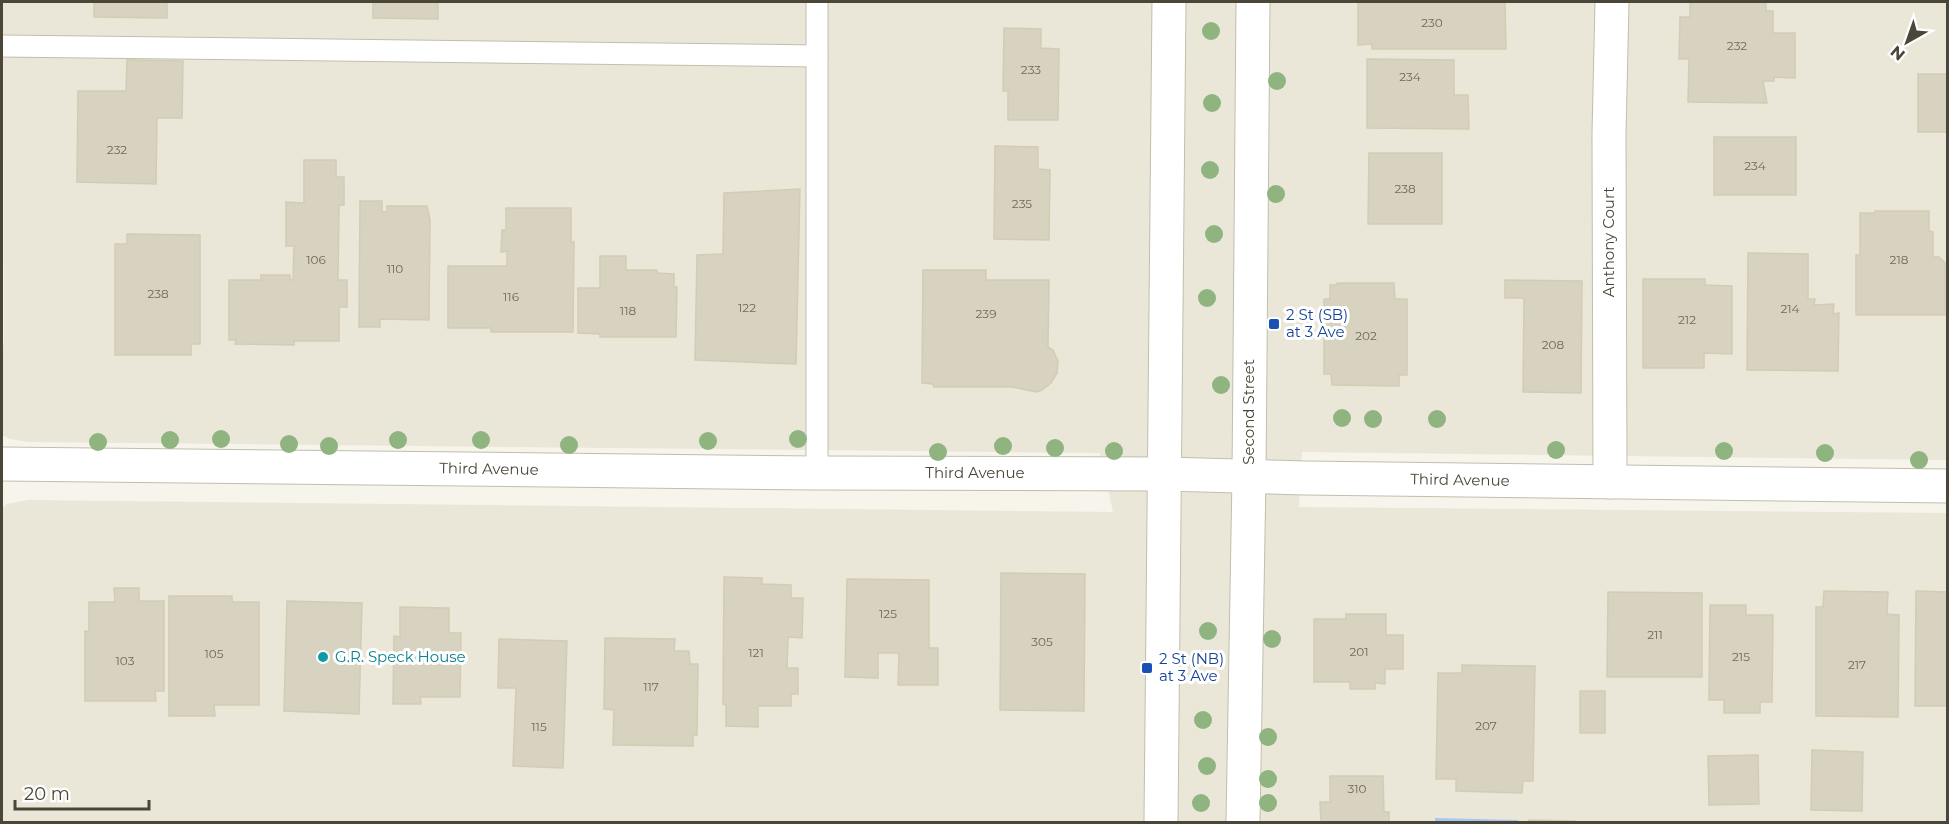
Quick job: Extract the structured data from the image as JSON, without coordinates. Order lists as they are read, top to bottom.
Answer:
{
  "streets": {
    "street": ["Anthony Court", "Second Street", "Third Avenue"]
  },
  "crossings": [
    ["Anthony Court", "Third Avenue"],
    ["Second Street", "Third Avenue"]
  ],
  "places": {
    "transit": ["2 St (SB) at 3 Ave", "2 St (NB) at 3 Ave"],
    "other": ["G.R. Speck House"]
  },
  "house_numbers": [
    "230",
    "232",
    "233",
    "234",
    "232",
    "234",
    "238",
    "235",
    "106",
    "218",
    "110",
    "238",
    "116",
    "122",
    "214",
    "118",
    "239",
    "212",
    "202",
    "208",
    "125",
    "211",
    "305",
    "201",
    "121",
    "105",
    "215",
    "103",
    "217",
    "117",
    "207",
    "115",
    "310"
  ],
  "scale_bar": "20 m",
  "north": "bottom left"
}
